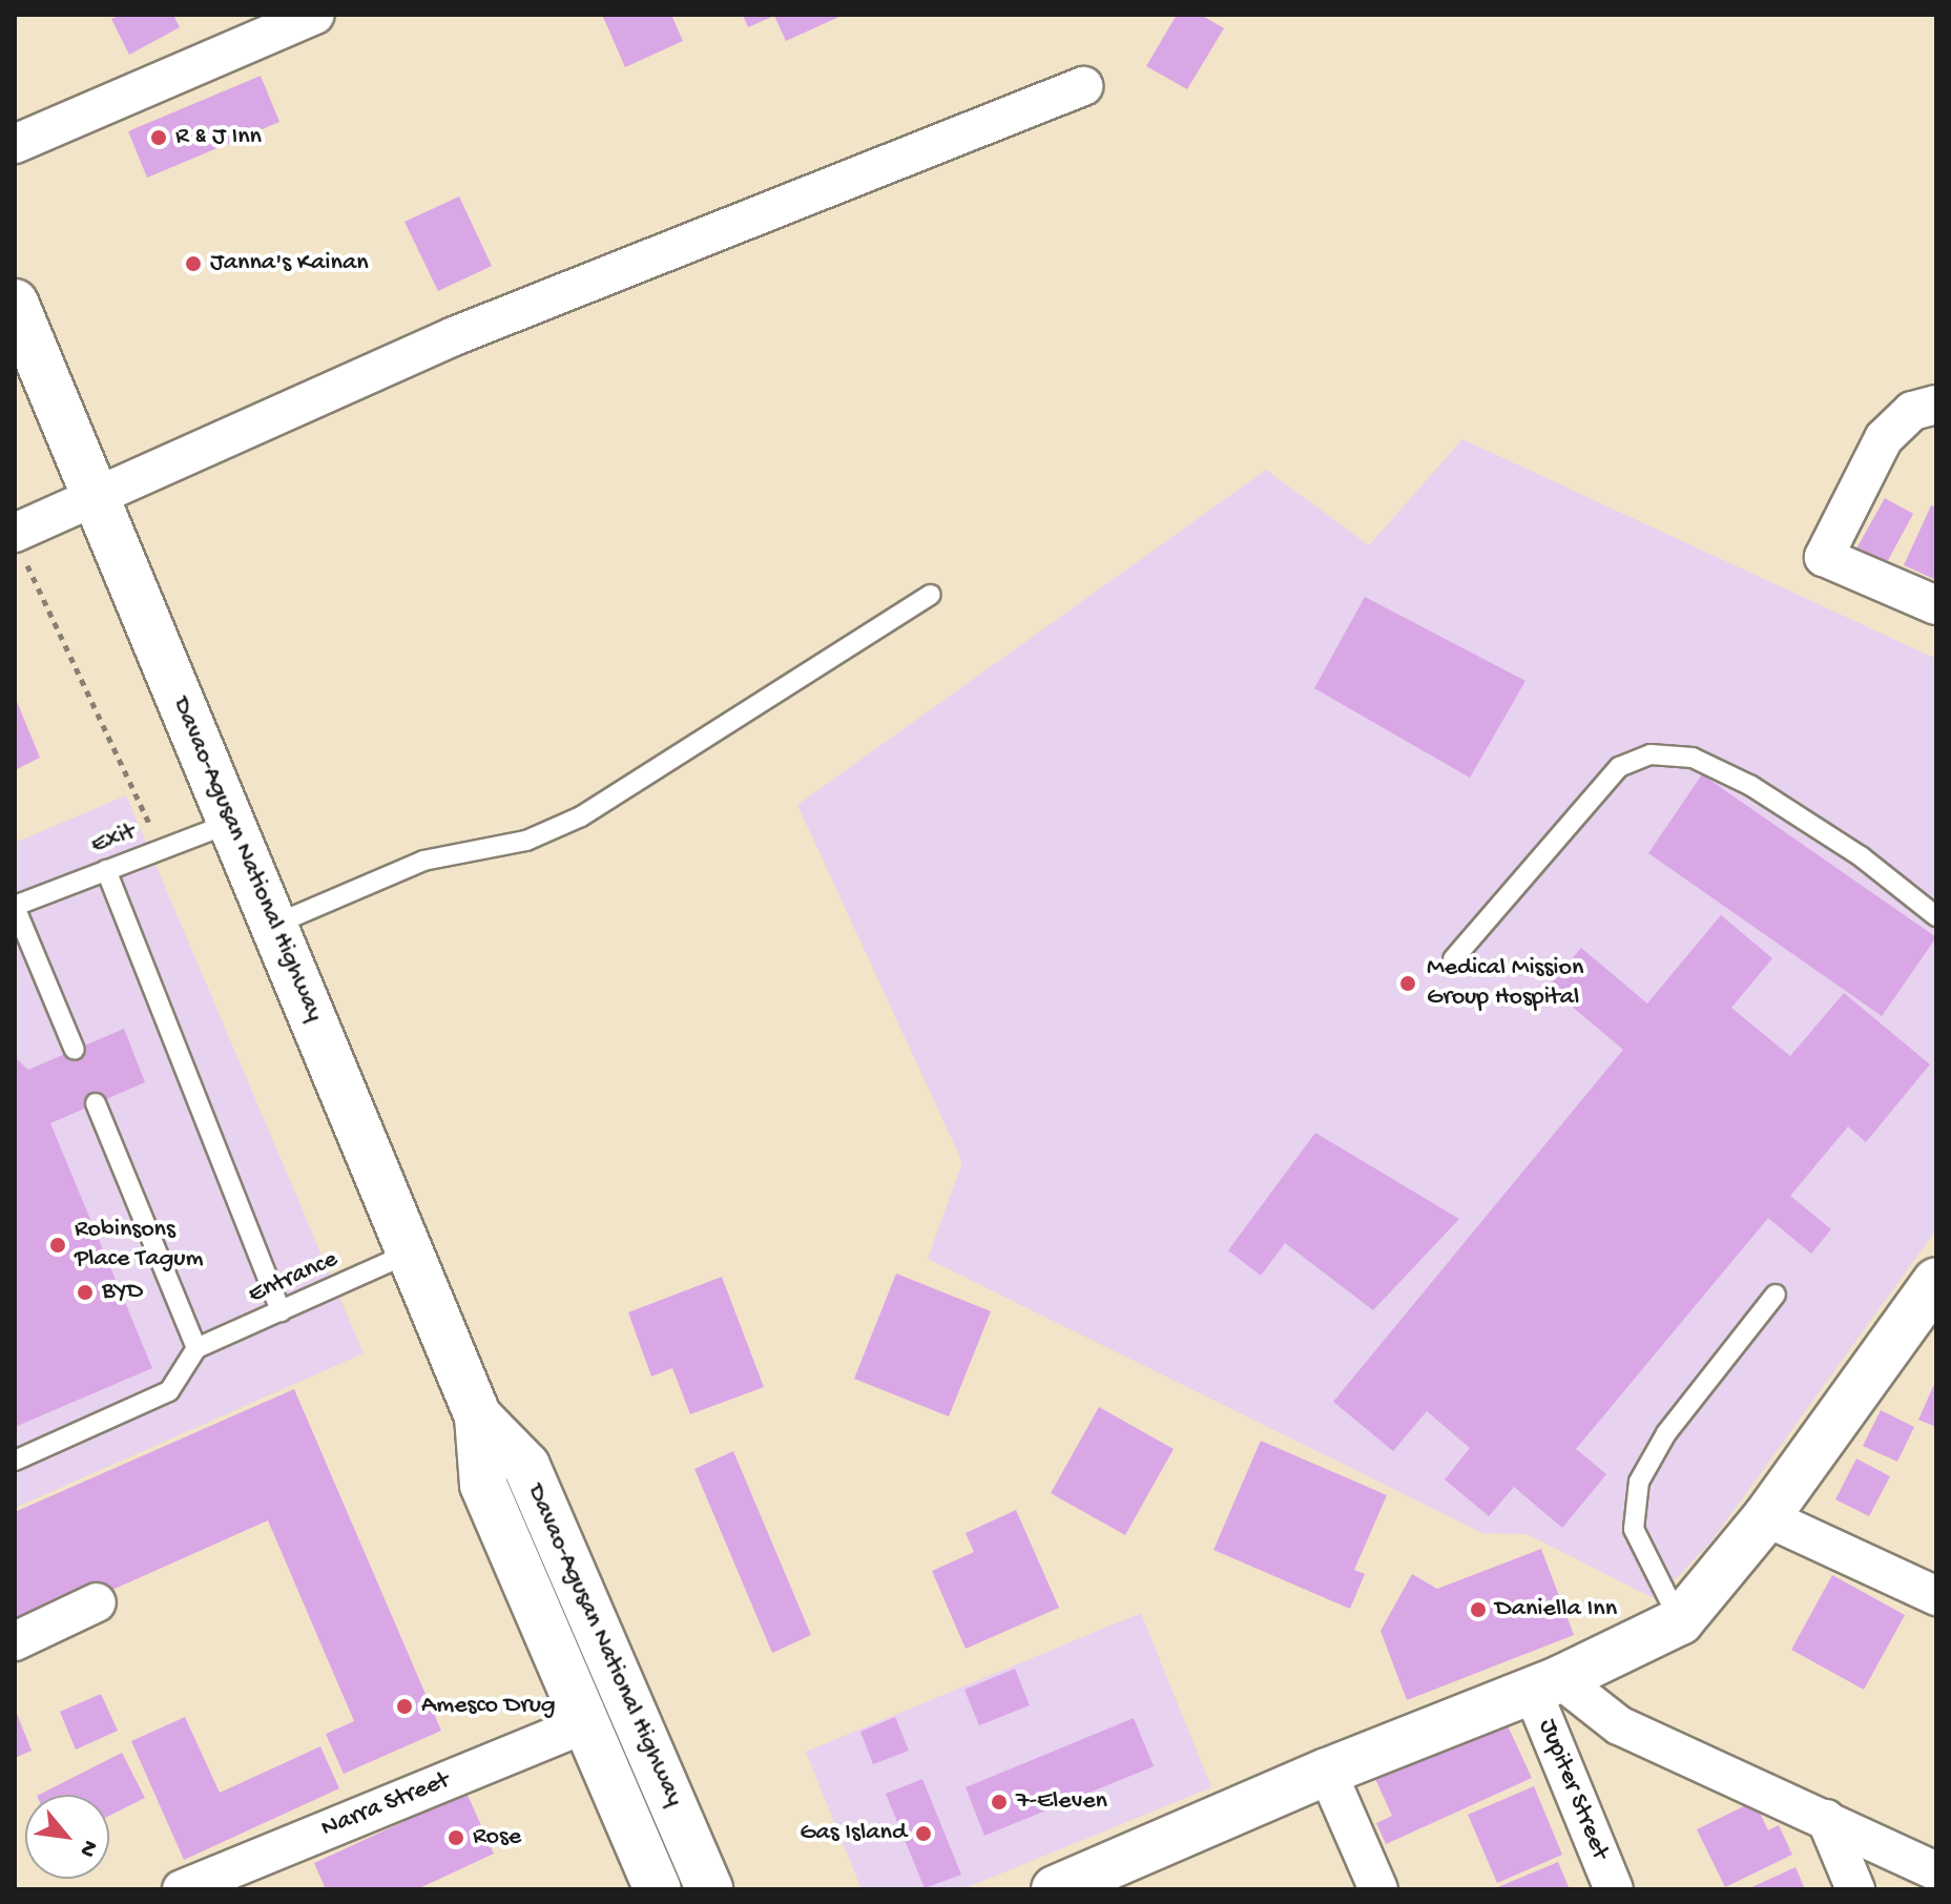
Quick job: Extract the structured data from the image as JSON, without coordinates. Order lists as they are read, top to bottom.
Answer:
{
  "streets": {
    "main road": ["Davao-Agusan National Highway"],
    "street": ["Jupiter Street", "Narra Street"],
    "lane": ["Exit", "Entrance"]
  },
  "crossings": [
    ["Exit", "Davao-Agusan National Highway"],
    ["Davao-Agusan National Highway", "Entrance"],
    ["Davao-Agusan National Highway", "Narra Street"]
  ],
  "places": [
    "R & J Inn",
    "Janna's Kainan",
    "Medical Mission Group Hospital",
    "Robinsons Place Tagum",
    "BYD",
    "Daniella Inn",
    "Amesco Drug",
    "7-Eleven",
    "Gas Island",
    "Rose"
  ],
  "north": "bottom right"
}
